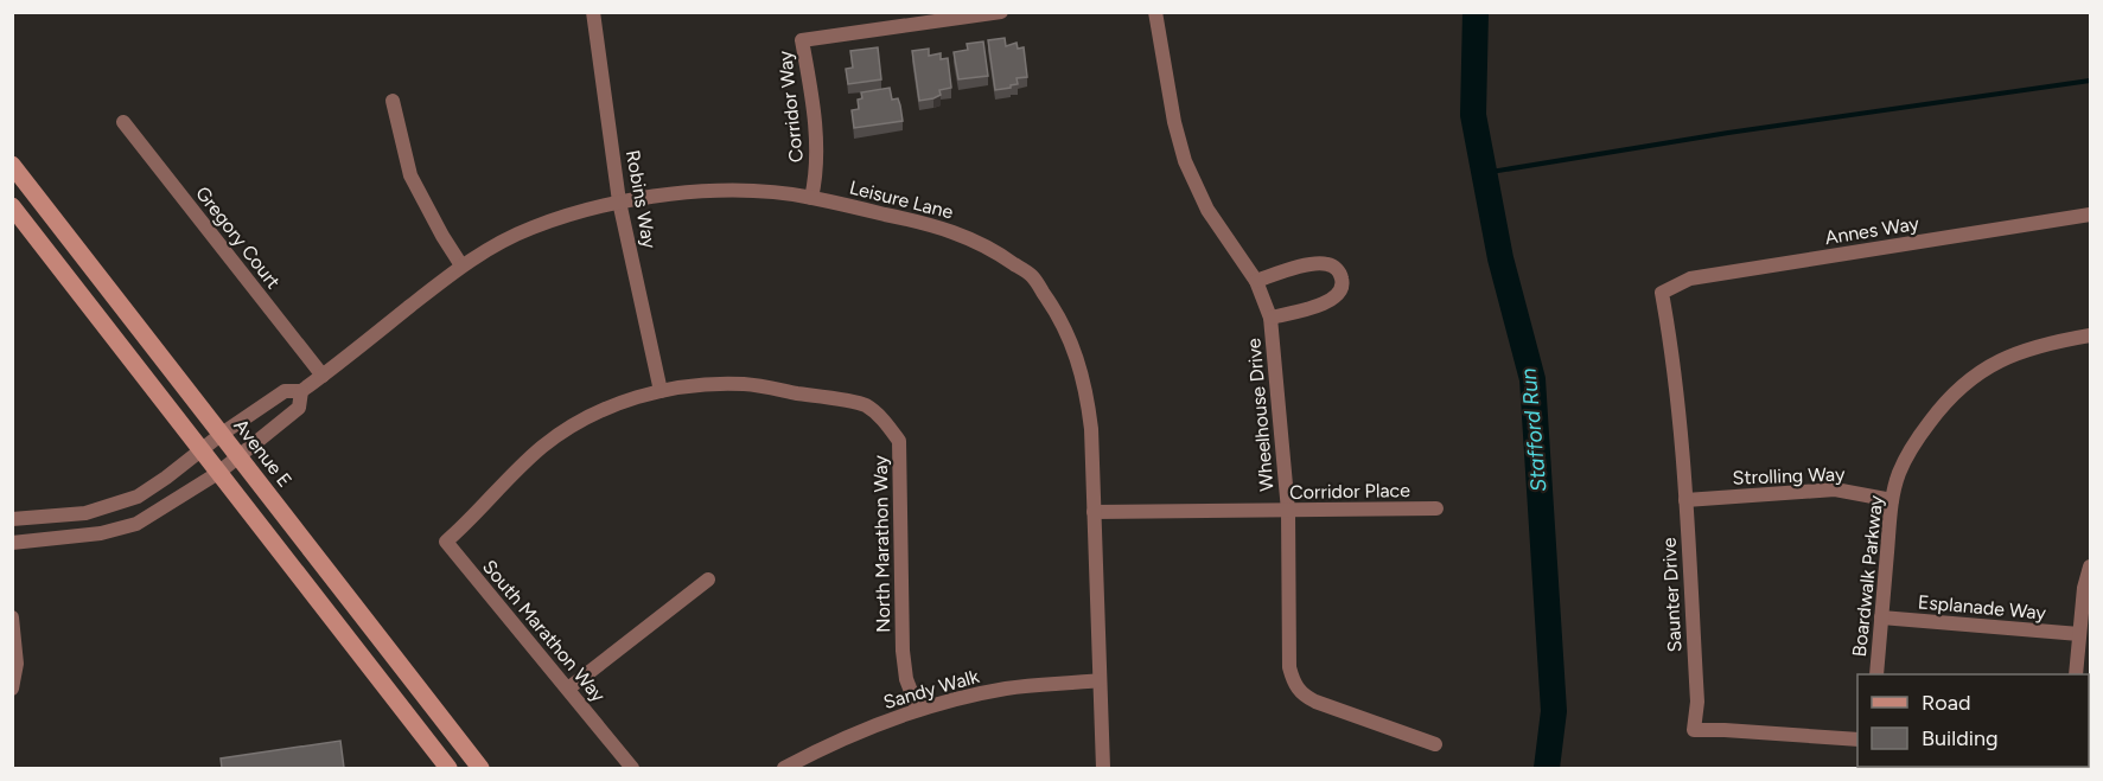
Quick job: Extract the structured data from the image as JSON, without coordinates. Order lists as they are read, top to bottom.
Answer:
{
  "streets": {
    "street": [
      "Corridor Way",
      "Robins Way",
      "Leisure Lane",
      "Annes Way",
      "Gregory Court",
      "Wheelhouse Drive",
      "Avenue E",
      "Strolling Way",
      "Corridor Place",
      "North Marathon Way",
      "Boardwalk Parkway",
      "Saunter Drive",
      "Esplanade Way",
      "South Marathon Way",
      "Sandy Walk"
    ]
  },
  "crossings": [
    ["Corridor Way", "Leisure Lane"],
    ["Robins Way", "Leisure Lane"],
    ["Robins Way", "North Marathon Way"],
    ["Leisure Lane", "Gregory Court"],
    ["Leisure Lane", "Avenue E"],
    ["Leisure Lane", "Corridor Place"],
    ["Leisure Lane", "Sandy Walk"],
    ["Annes Way", "Saunter Drive"],
    ["Wheelhouse Drive", "Corridor Place"],
    ["Strolling Way", "Boardwalk Parkway"],
    ["Strolling Way", "Saunter Drive"],
    ["North Marathon Way", "South Marathon Way"],
    ["North Marathon Way", "Sandy Walk"],
    ["Boardwalk Parkway", "Esplanade Way"]
  ],
  "water": ["Stafford Run"],
  "legend": ["Road", "Building"]
}
